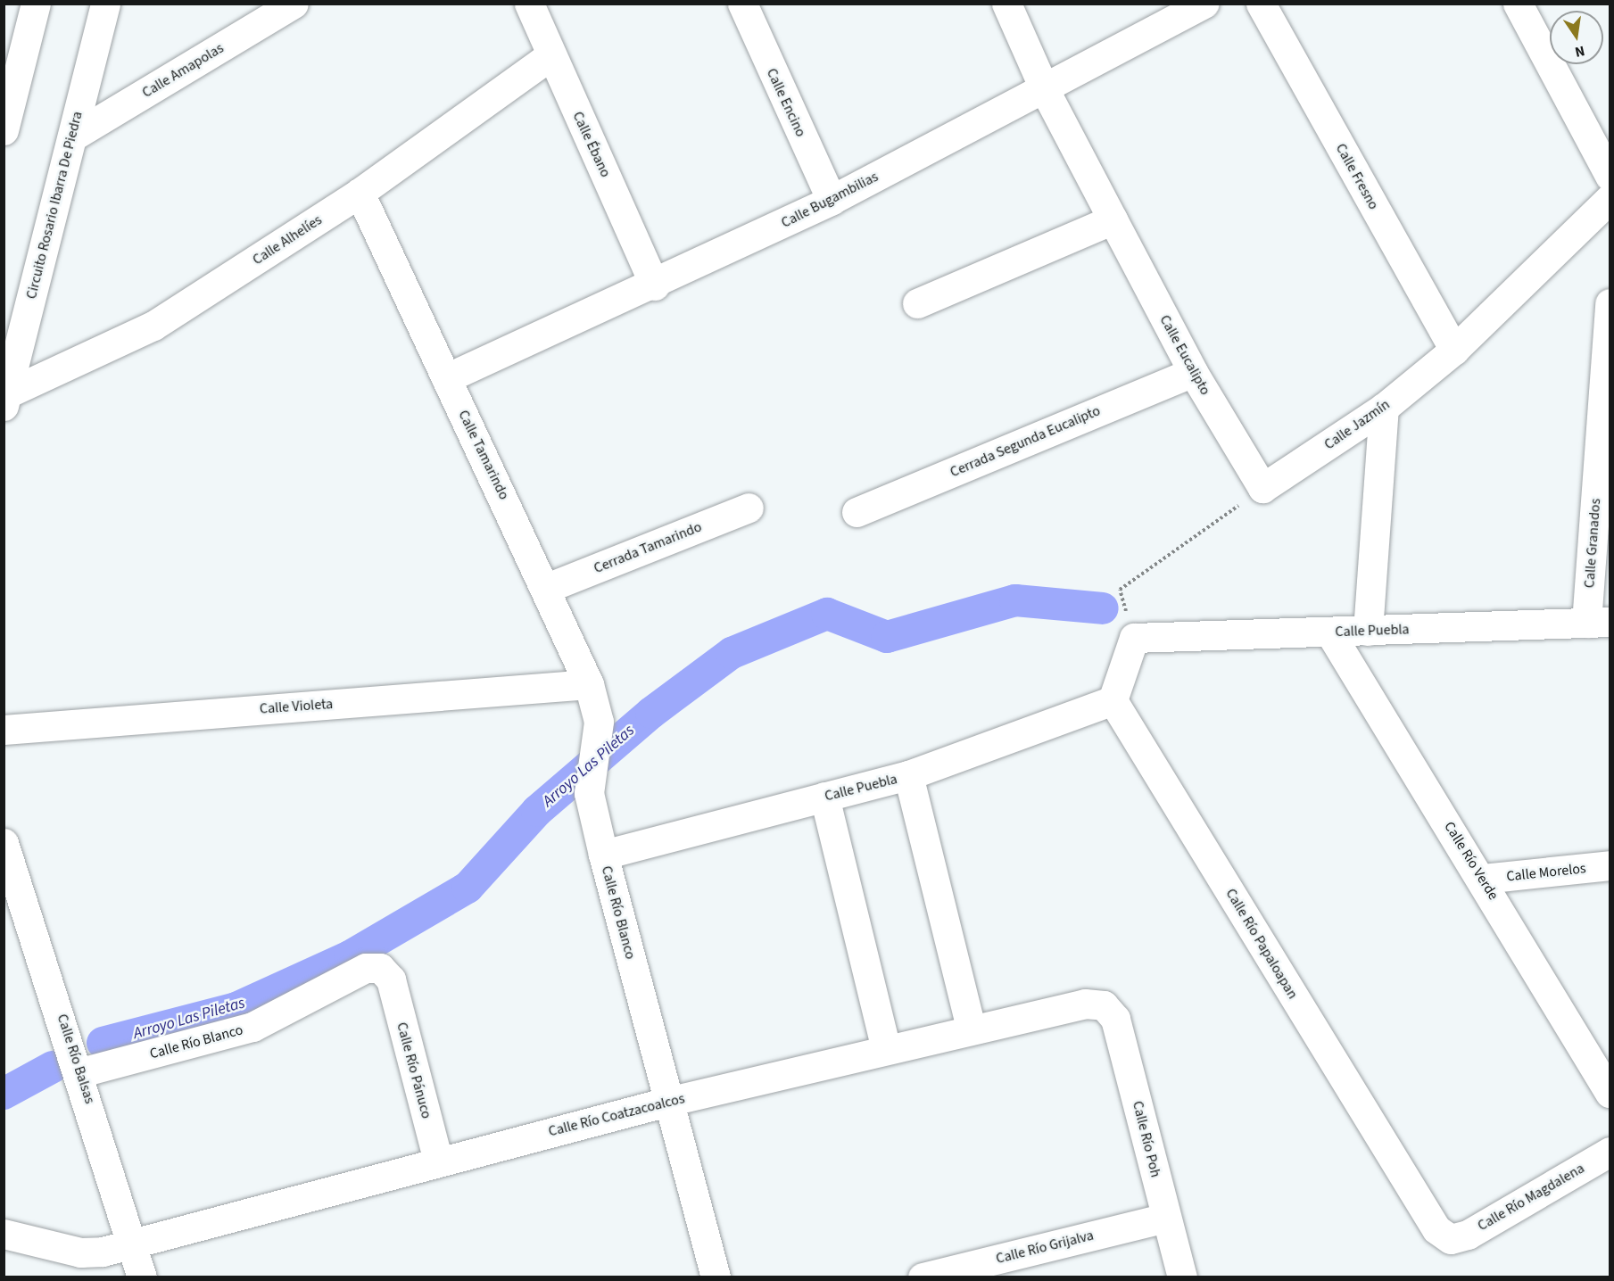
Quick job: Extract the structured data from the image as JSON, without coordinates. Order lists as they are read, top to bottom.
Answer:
{
  "streets": {
    "street": [
      "Calle Amapolas",
      "Calle Encino",
      "Calle Ébano",
      "Calle Fresno",
      "Calle Bugambilias",
      "Circuito Rosario Ibarra De Piedra",
      "Calle Alhelíes",
      "Calle Eucalipto",
      "Calle Jazmín",
      "Cerrada Segunda Eucalipto",
      "Calle Tamarindo",
      "Calle Granados",
      "Cerrada Tamarindo",
      "Calle Puebla",
      "Calle Violeta",
      "Calle Río Verde",
      "Calle Morelos",
      "Calle Río Blanco",
      "Calle Río Papaloapan",
      "Calle Río Balsas",
      "Calle Río Pánuco",
      "Calle Río Coatzacoalcos",
      "Calle Río Poh",
      "Calle Río Magdalena",
      "Calle Río Grijalva"
    ]
  },
  "crossings": [
    ["Calle Amapolas", "Circuito Rosario Ibarra De Piedra"],
    ["Calle Encino", "Calle Bugambilias"],
    ["Calle Ébano", "Calle Bugambilias"],
    ["Calle Ébano", "Calle Alhelíes"],
    ["Calle Fresno", "Calle Jazmín"],
    ["Calle Bugambilias", "Calle Eucalipto"],
    ["Calle Bugambilias", "Calle Tamarindo"],
    ["Circuito Rosario Ibarra De Piedra", "Calle Alhelíes"],
    ["Calle Alhelíes", "Calle Tamarindo"],
    ["Calle Eucalipto", "Calle Jazmín"],
    ["Calle Eucalipto", "Cerrada Segunda Eucalipto"],
    ["Calle Tamarindo", "Cerrada Tamarindo"],
    ["Calle Tamarindo", "Calle Violeta"],
    ["Calle Tamarindo", "Calle Río Blanco"],
    ["Calle Granados", "Calle Puebla"],
    ["Calle Puebla", "Calle Río Verde"],
    ["Calle Puebla", "Calle Río Blanco"],
    ["Calle Puebla", "Calle Río Papaloapan"],
    ["Calle Río Verde", "Calle Morelos"],
    ["Calle Río Blanco", "Calle Río Balsas"],
    ["Calle Río Blanco", "Calle Río Pánuco"],
    ["Calle Río Blanco", "Calle Río Coatzacoalcos"],
    ["Calle Río Papaloapan", "Calle Río Magdalena"],
    ["Calle Río Balsas", "Calle Río Coatzacoalcos"],
    ["Calle Río Pánuco", "Calle Río Coatzacoalcos"],
    ["Calle Río Coatzacoalcos", "Calle Río Poh"],
    ["Calle Río Poh", "Calle Río Grijalva"]
  ],
  "water": ["Arroyo Las Piletas"],
  "north": "bottom"
}
